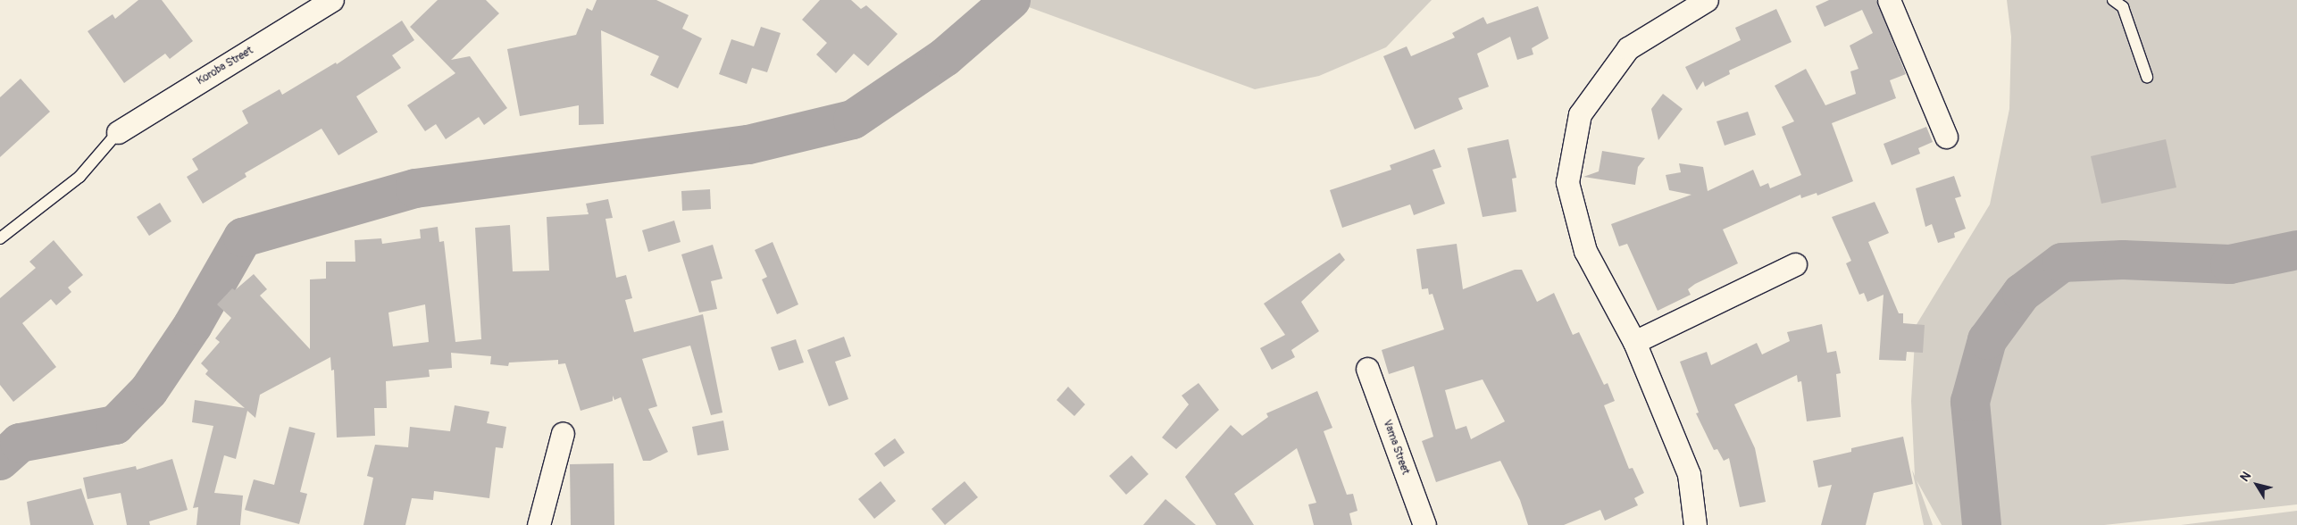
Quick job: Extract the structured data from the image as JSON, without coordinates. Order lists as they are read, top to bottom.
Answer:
{
  "streets": {
    "street": ["Koroba Street", "Vama Street"]
  },
  "north": "top left"
}
